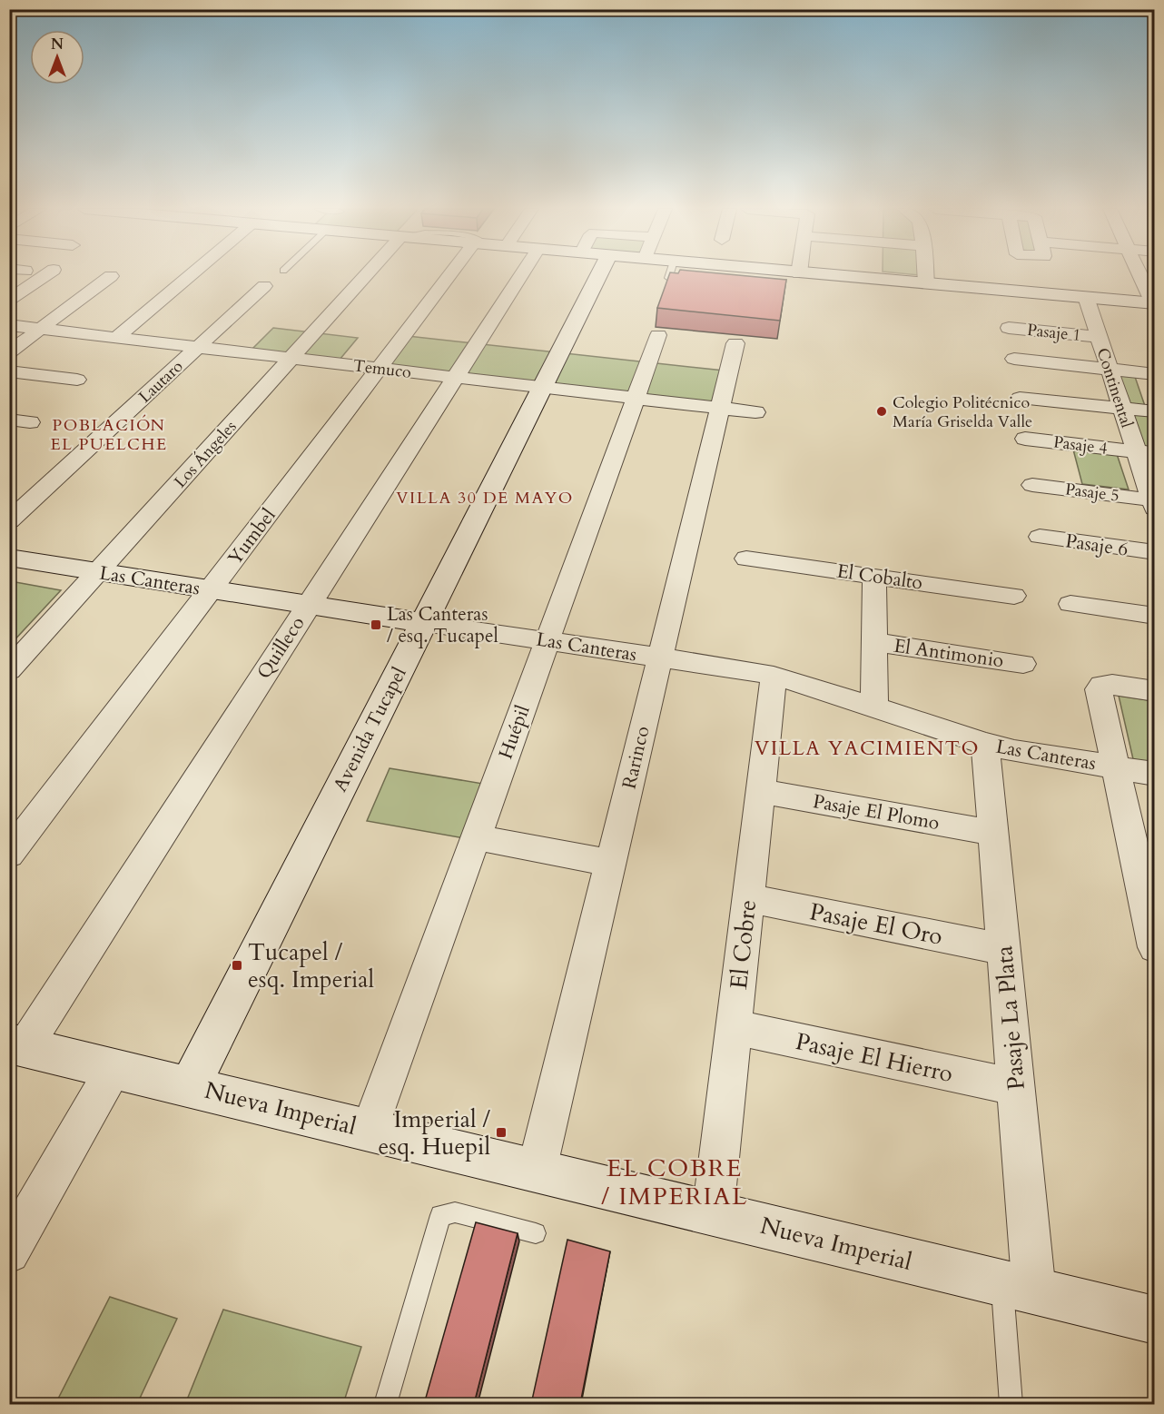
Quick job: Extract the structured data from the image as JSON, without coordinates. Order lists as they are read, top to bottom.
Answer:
{
  "streets": {
    "street": [
      "Pasaje 1",
      "Temuco",
      "Lautaro",
      "Continental",
      "Pasaje 4",
      "Los Ángeles",
      "Pasaje 5",
      "Yumbel",
      "Pasaje 6",
      "El Cobalto",
      "Las Canteras",
      "Quilleco",
      "El Antimonio",
      "Avenida Tucapel",
      "Huépil",
      "Rarinco",
      "Pasaje El Plomo",
      "Pasaje El Oro",
      "El Cobre",
      "Pasaje La Plata",
      "Pasaje El Hierro",
      "Nueva Imperial"
    ]
  },
  "crossings": [
    ["Pasaje 1", "Continental"],
    ["Temuco", "Lautaro"],
    ["Temuco", "Los Ángeles"],
    ["Temuco", "Yumbel"],
    ["Temuco", "Quilleco"],
    ["Temuco", "Avenida Tucapel"],
    ["Temuco", "Huépil"],
    ["Temuco", "Rarinco"],
    ["Continental", "Pasaje 4"],
    ["Continental", "Pasaje 5"],
    ["Los Ángeles", "Las Canteras"],
    ["Yumbel", "Las Canteras"],
    ["Las Canteras", "Quilleco"],
    ["Las Canteras", "Avenida Tucapel"],
    ["Las Canteras", "Huépil"],
    ["Las Canteras", "Rarinco"],
    ["Las Canteras", "El Cobre"],
    ["Las Canteras", "Pasaje La Plata"],
    ["Quilleco", "Nueva Imperial"],
    ["Avenida Tucapel", "Nueva Imperial"],
    ["Huépil", "Nueva Imperial"],
    ["Rarinco", "Nueva Imperial"],
    ["Pasaje El Plomo", "El Cobre"],
    ["Pasaje El Plomo", "Pasaje La Plata"],
    ["Pasaje El Oro", "El Cobre"],
    ["Pasaje El Oro", "Pasaje La Plata"],
    ["El Cobre", "Pasaje El Hierro"],
    ["El Cobre", "Nueva Imperial"],
    ["Pasaje La Plata", "Pasaje El Hierro"],
    ["Pasaje La Plata", "Nueva Imperial"]
  ],
  "districts": [
    "POBLACIÓN EL PUELCHE",
    "VILLA 30 DE MAYO",
    "VILLA YACIMIENTO",
    "EL COBRE / IMPERIAL"
  ],
  "places": {
    "other": ["Colegio Politécnico María Griselda Valle"],
    "transit": ["Las Canteras / esq. Tucapel", "Tucapel / esq. Imperial", "Imperial / esq. Huepil"]
  },
  "north": "top"
}
